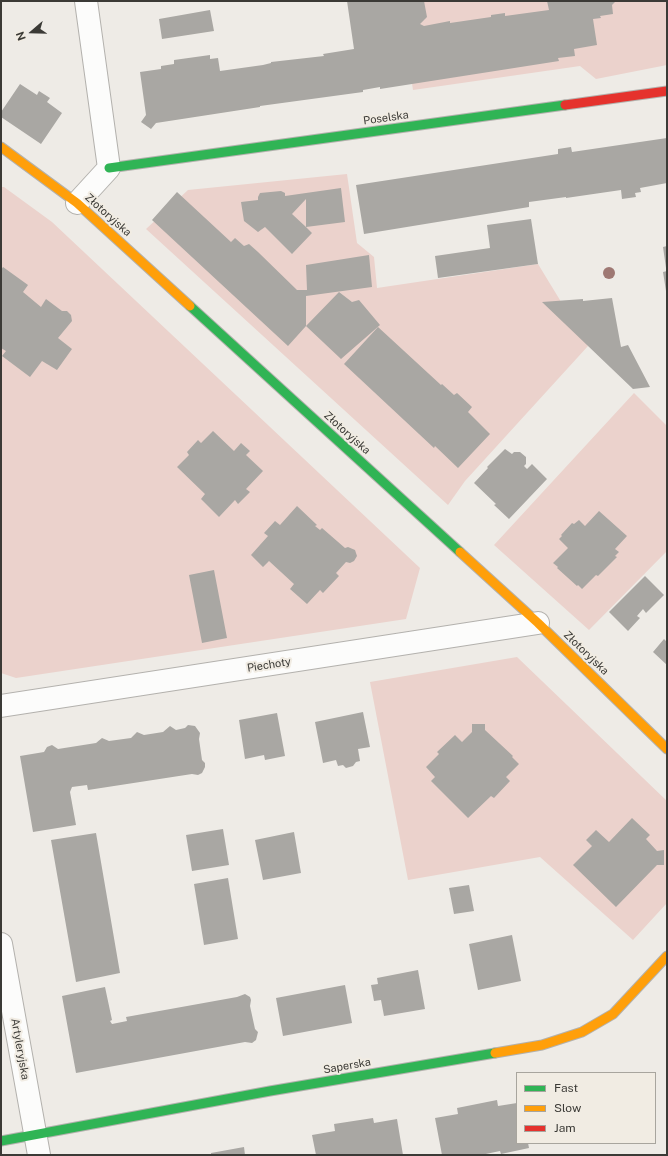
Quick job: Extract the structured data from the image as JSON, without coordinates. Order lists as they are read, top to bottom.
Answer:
{
  "streets": {
    "street": [
      "Poselska",
      "Złotoryjska",
      "Piechoty",
      "Artyleryjska",
      "Saperska"
    ]
  },
  "crossings": [
    ["Złotoryjska", "Piechoty"],
    ["Artyleryjska", "Saperska"]
  ],
  "legend": ["Fast", "Slow", "Jam"],
  "north": "left"
}
